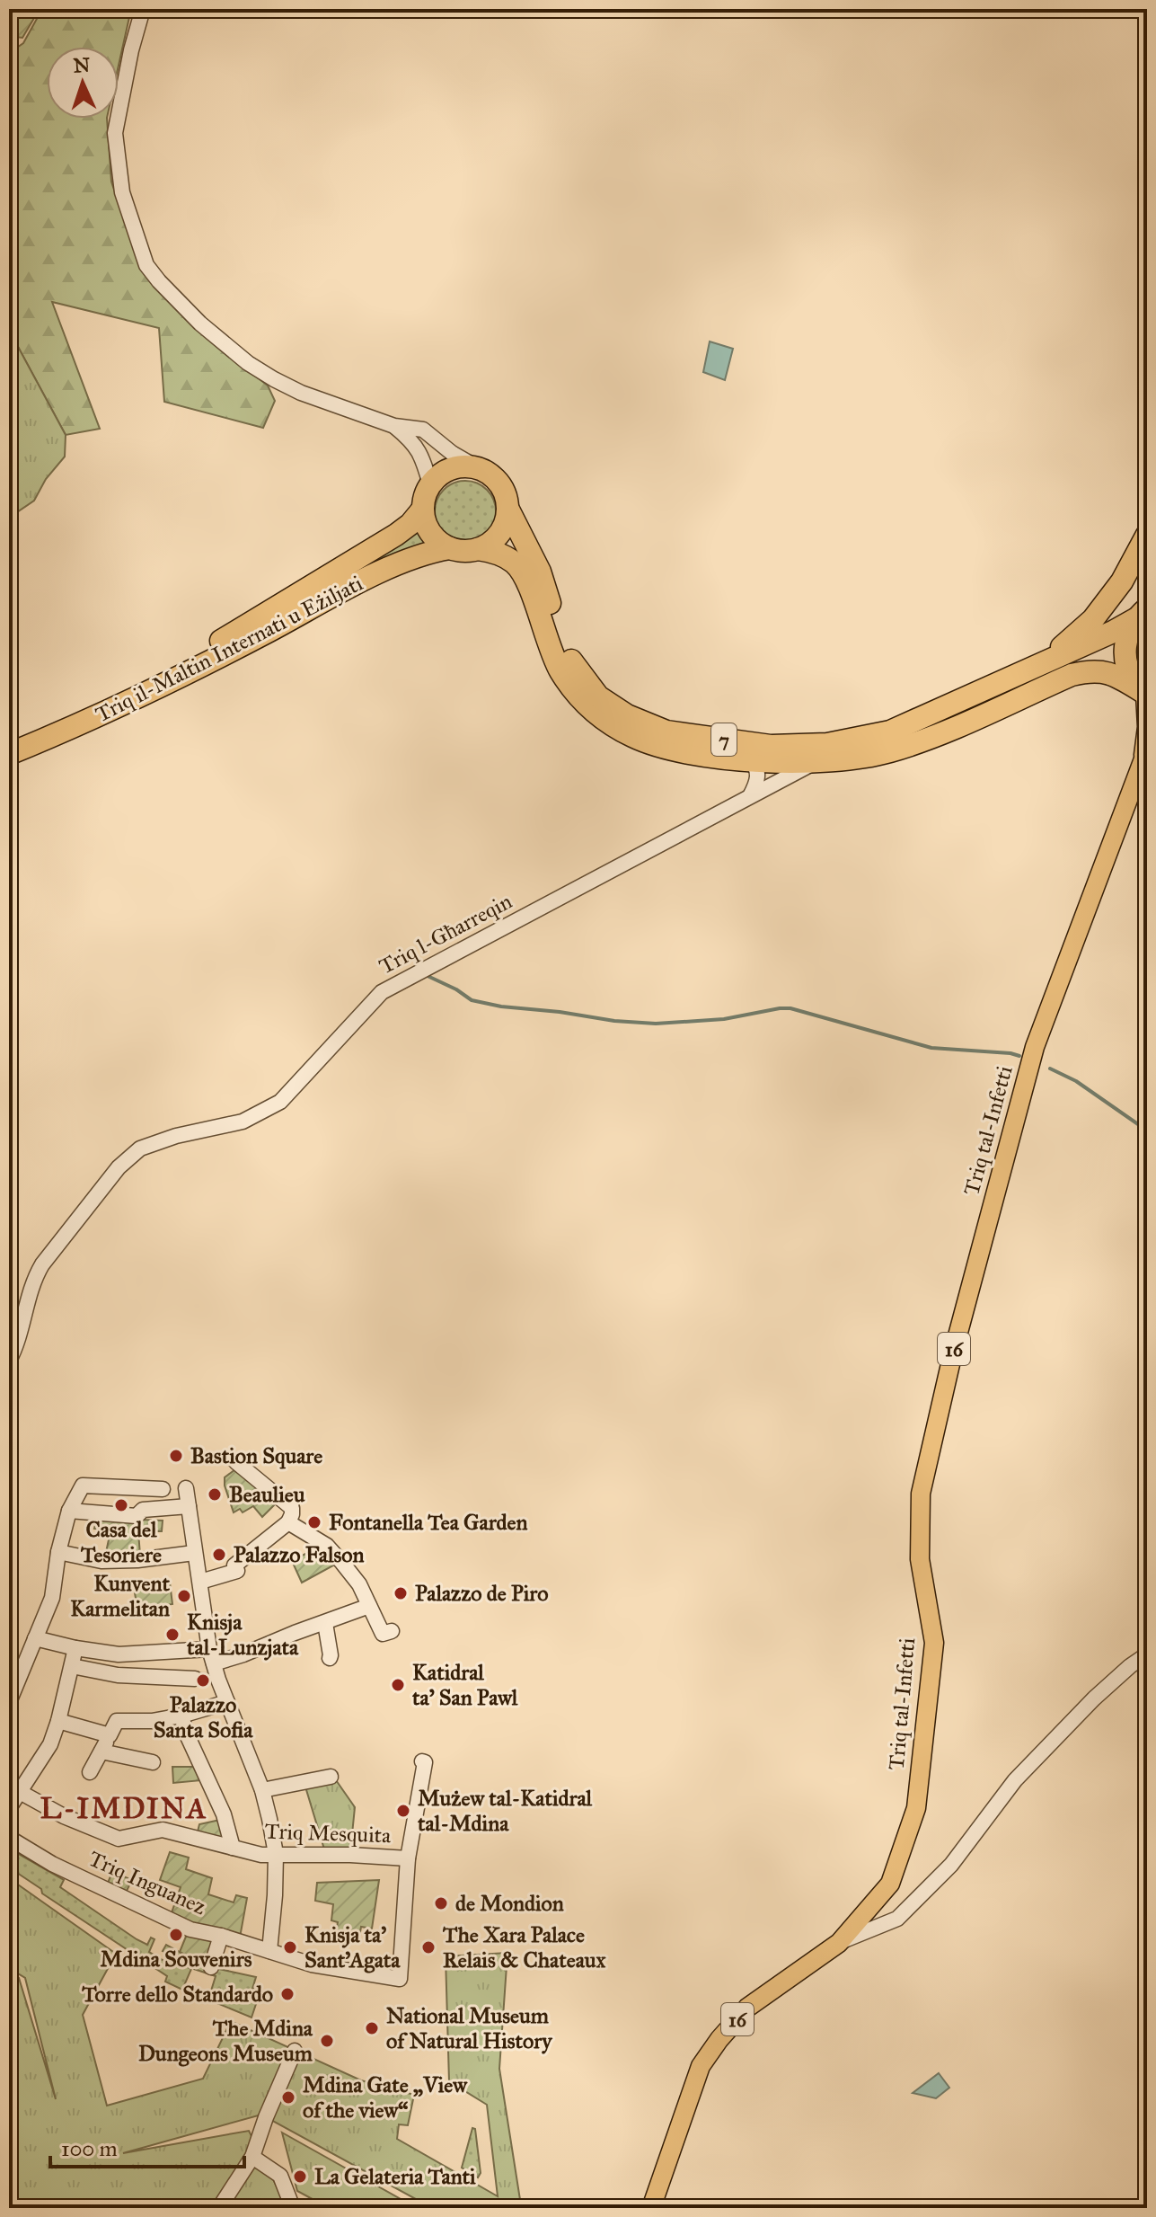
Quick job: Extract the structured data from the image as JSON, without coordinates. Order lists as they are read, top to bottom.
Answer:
{
  "streets": {
    "highway": ["Triq il-Maltin Internati u Eżiljati", "7"],
    "main road": ["Triq tal-Infetti", "16"],
    "street": ["Triq l-Għarreqin", "Triq Mesquita", "Triq Inguanez"]
  },
  "crossings": [
    ["Triq il-Maltin Internati u Eżiljati", "7"],
    ["7", "Triq l-Għarreqin"],
    ["7", "Triq tal-Infetti"],
    ["Triq Mesquita", "Triq Inguanez"]
  ],
  "districts": ["L-IMDINA"],
  "places": [
    "Bastion Square",
    "Beaulieu",
    "Casa del Tesoriere",
    "Fontanella Tea Garden",
    "Palazzo Falson",
    "Palazzo de Piro",
    "Kunvent Karmelitan",
    "Knisja tal-Lunzjata",
    "Palazzo Santa Sofia",
    "Katidral ta’ San Pawl",
    "Mużew tal-Katidral tal-Mdina",
    "de Mondion",
    "Mdina Souvenirs",
    "Knisja ta’ Sant'Agata",
    "The Xara Palace Relais & Chateaux",
    "Torre dello Standardo",
    "National Museum of Natural History",
    "The Mdina Dungeons Museum",
    "Mdina Gate „View of the view“",
    "La Gelateria Tanti"
  ],
  "scale_bar": "100 m",
  "north": "top"
}
